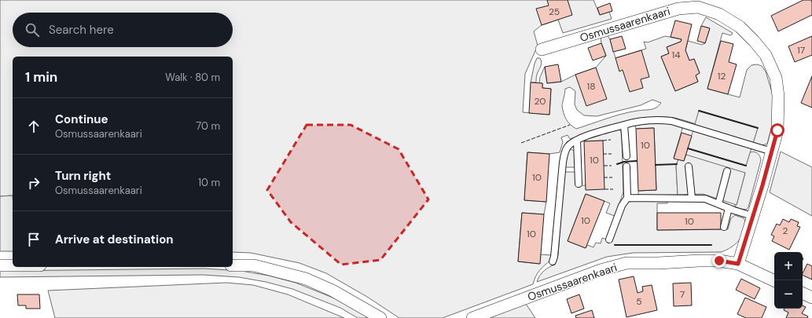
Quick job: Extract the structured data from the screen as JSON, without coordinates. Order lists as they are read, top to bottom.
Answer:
{
  "streets": {
    "street": ["Osmussaarenkaari"]
  },
  "house_numbers": [
    "25",
    "17",
    "14",
    "12",
    "18",
    "20",
    "10",
    "10",
    "10",
    "10",
    "10",
    "2",
    "10",
    "7",
    "5"
  ],
  "page": {
    "search": "Search here",
    "heading": ["1 min", "Walk · 80 m"],
    "list": [
      ["Continue", "Osmussaarenkaari", "70 m"],
      ["Turn right", "Osmussaarenkaari", "10 m"],
      "Arrive at destination"
    ],
    "map_buttons": ["+", "−"]
  }
}
